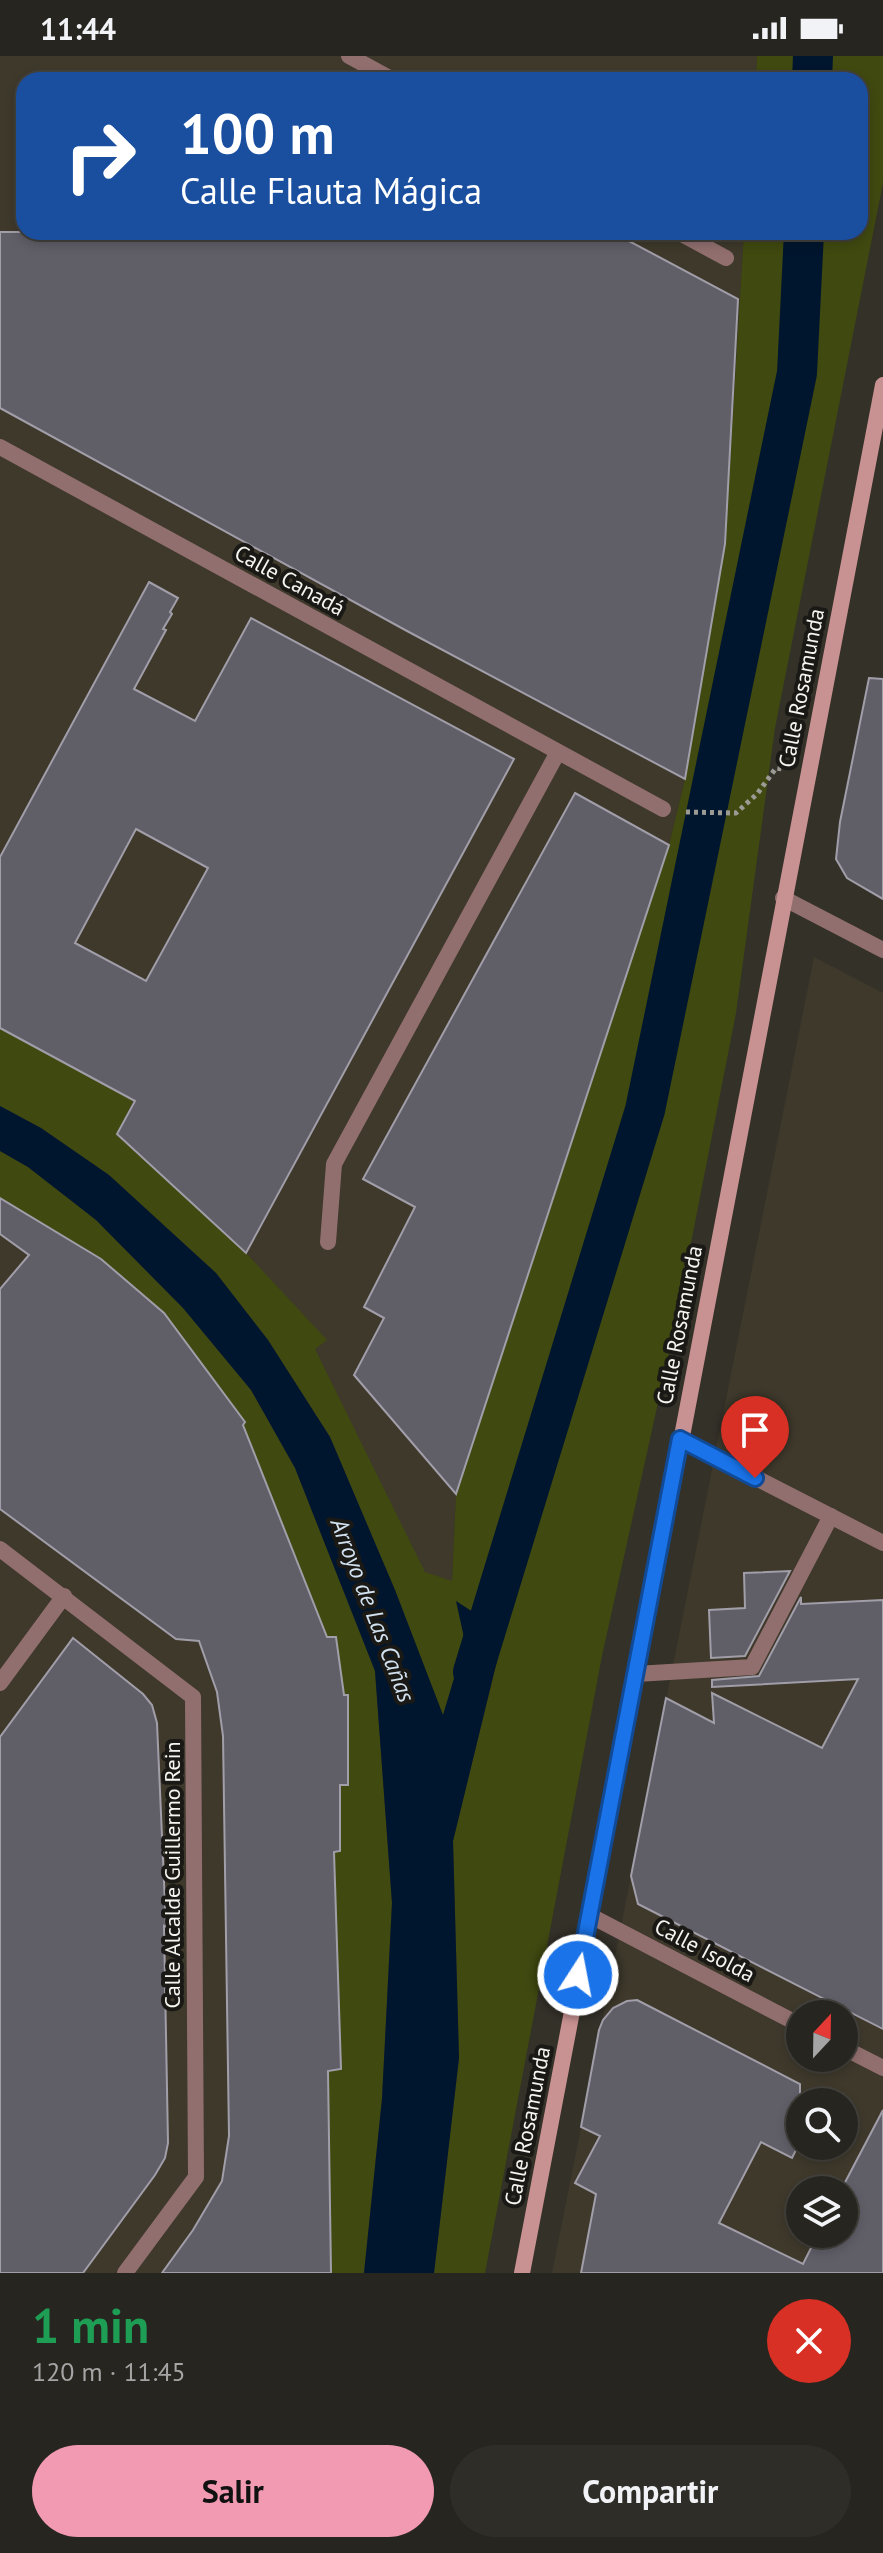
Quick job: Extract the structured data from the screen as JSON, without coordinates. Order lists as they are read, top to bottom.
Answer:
{
  "streets": {
    "main road": ["Calle Rosamunda"],
    "street": ["Calle Canadá", "Calle Alcalde Guillermo Rein", "Calle Isolda"]
  },
  "crossings": [
    ["Calle Rosamunda", "Calle Isolda"]
  ],
  "water": ["Arroyo de Las Cañas"],
  "north": "top",
  "page": {
    "status": "11:44",
    "turn": ["100 m", "Calle Flauta Mágica"],
    "heading": ["1 min", "120 m · 11:45"],
    "buttons": ["Salir", "Compartir"]
  }
}
